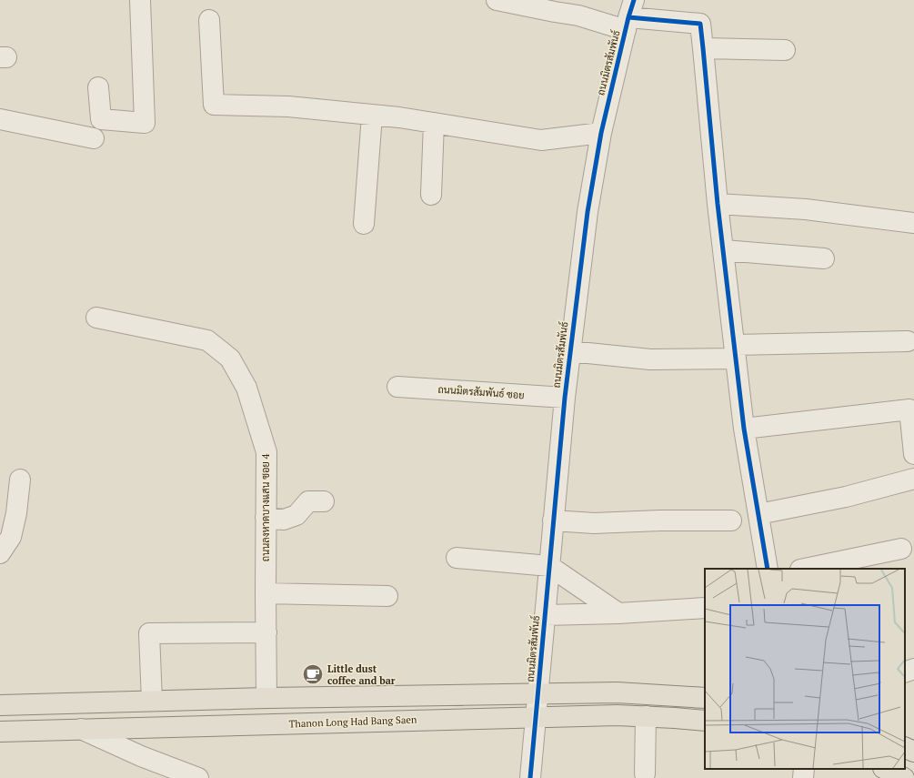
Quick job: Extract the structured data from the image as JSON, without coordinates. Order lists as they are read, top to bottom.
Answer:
{
  "streets": {
    "main road": ["Thanon Long Had Bang Saen"],
    "street": ["ถนนมิตรสัมพันธ์", "ถนนมิตรสัมพันธ์ ซอย", "ถนนลงหาดบางแสน ซอย 4"]
  },
  "crossings": [
    ["ถนนมิตรสัมพันธ์", "ถนนมิตรสัมพันธ์ ซอย"],
    ["ถนนมิตรสัมพันธ์", "Thanon Long Had Bang Saen"]
  ],
  "places": {
    "cafe": ["Little dust coffee and bar"]
  }
}
